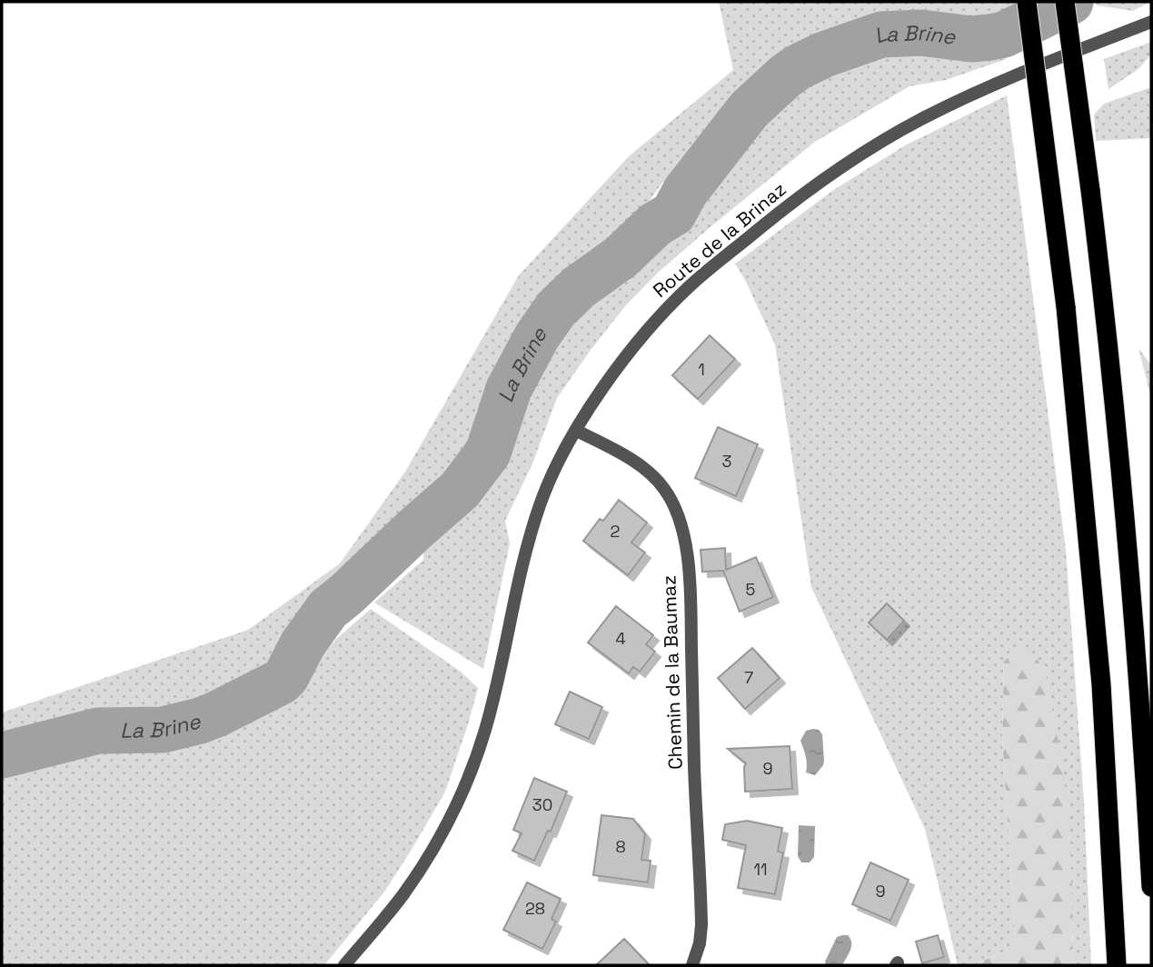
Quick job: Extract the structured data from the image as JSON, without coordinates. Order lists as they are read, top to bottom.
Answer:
{
  "streets": {
    "street": ["Route de la Brinaz", "Chemin de la Baumaz"]
  },
  "crossings": [
    ["Route de la Brinaz", "Chemin de la Baumaz"]
  ],
  "water": ["La Brine"],
  "house_numbers": [
    "1",
    "3",
    "2",
    "5",
    "4",
    "7",
    "9",
    "30",
    "8",
    "11",
    "9",
    "28"
  ]
}
